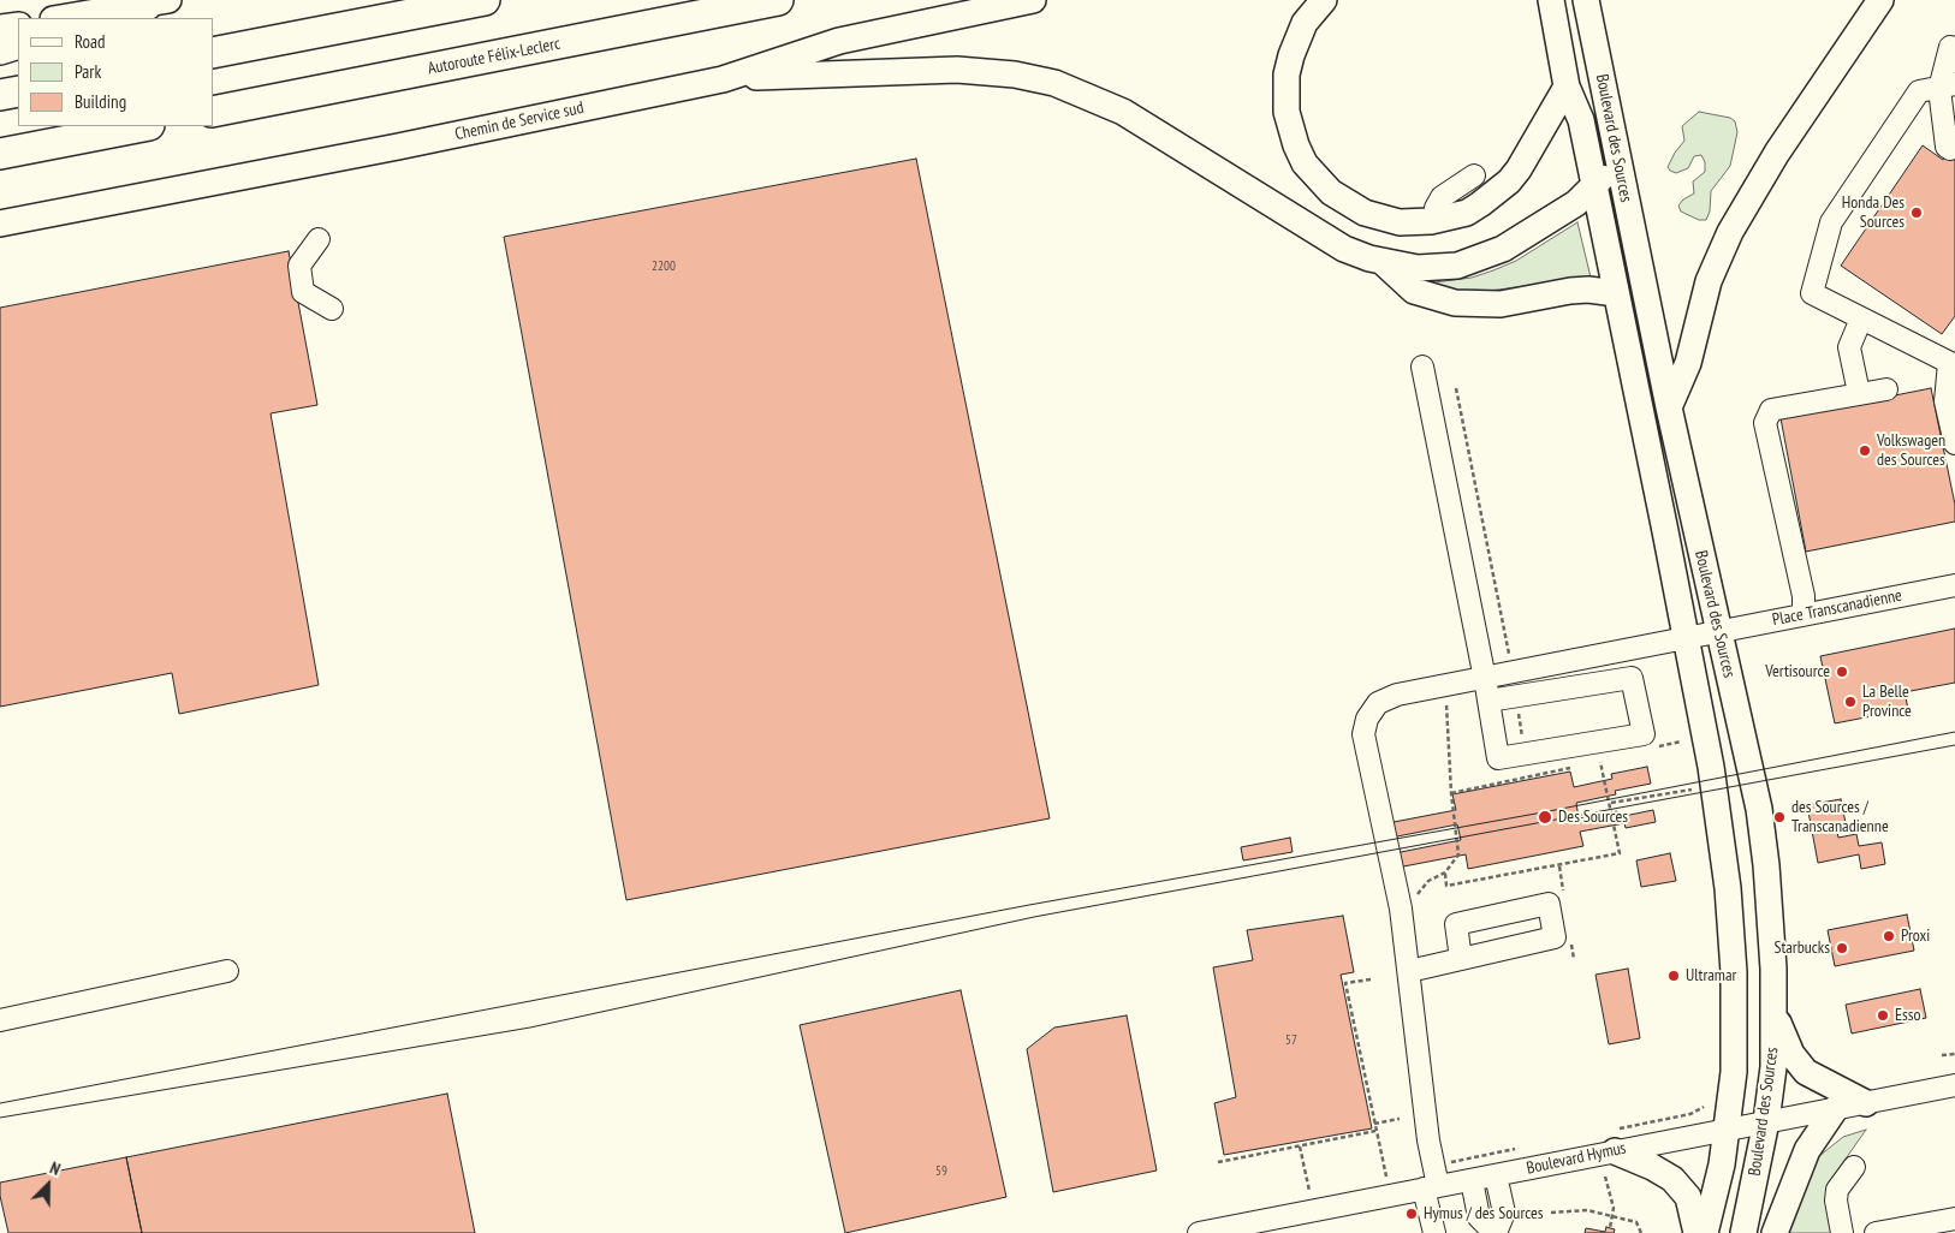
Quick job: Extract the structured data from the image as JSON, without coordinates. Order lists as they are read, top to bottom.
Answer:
{
  "streets": {
    "highway": ["Autoroute Félix-Leclerc"],
    "main road": ["Chemin de Service sud", "Boulevard des Sources"],
    "street": ["Place Transcanadienne", "Boulevard Hymus"]
  },
  "crossings": [
    ["Boulevard des Sources", "Place Transcanadienne"],
    ["Boulevard des Sources", "Boulevard Hymus"]
  ],
  "places": [
    "Honda Des Sources",
    "Volkswagen des Sources",
    "Vertisource",
    "La Belle Province",
    "Des Sources",
    "des Sources / Transcanadienne",
    "Proxi",
    "Starbucks",
    "Ultramar",
    "Esso",
    "Hymus / des Sources"
  ],
  "house_numbers": ["2200", "57", "59"],
  "legend": ["Road", "Park", "Building"],
  "north": "top right"
}
